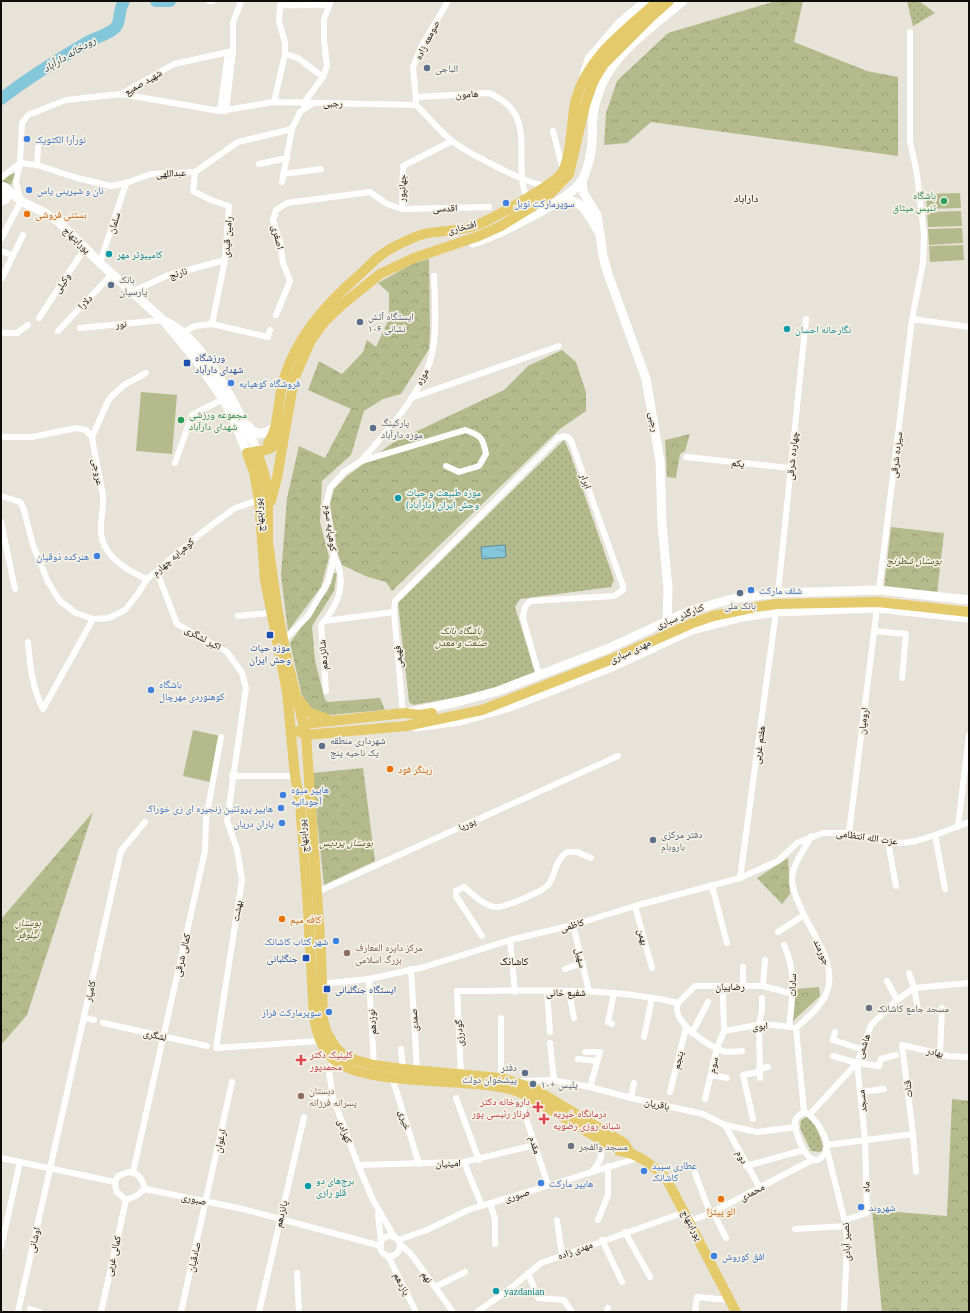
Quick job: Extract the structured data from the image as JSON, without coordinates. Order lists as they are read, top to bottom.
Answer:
{
  "streets": {
    "main road": [
      "رجبی",
      "افتخاری",
      "پورابتهاج",
      "کنارگذر سباری",
      "مهدی سباری"
    ],
    "street": [
      "صومعه زاده",
      "شهید صمیع",
      "هامون",
      "عبداللهی",
      "جهانپور",
      "اقدسی",
      "سلمان",
      "رامین قیدی",
      "اصغری",
      "نارنج",
      "وکیلی",
      "دلارا",
      "نور",
      "موزه",
      "سیزده شرقی",
      "چهارده شرقی",
      "یکم",
      "عروجی",
      "ابرار",
      "کوهپایه سوم",
      "کوهپایه چهارم",
      "اکبر لشگری",
      "شانزدهم",
      "فهیمی",
      "ارومیان",
      "هفتم غربی",
      "پوریا",
      "عزت الله انتظامی",
      "بهشت",
      "کاظمی",
      "بهمن",
      "جورمند",
      "کمالی شرقی",
      "سهیل",
      "سادات",
      "رضاییان",
      "کامیار",
      "شفیع خانی",
      "صمدی",
      "نوزدهم",
      "ابوی",
      "گودرزی",
      "لشگری",
      "هاشمی",
      "بهادر",
      "پنجم",
      "سوم",
      "قنات",
      "مسجد",
      "باقریان",
      "خیری",
      "کهزادی",
      "ارغوان",
      "مقدم",
      "دوم",
      "امینیان",
      "ماه",
      "محمدی",
      "صبوری",
      "پانزدهم",
      "اوشانی",
      "نصیر آبادی",
      "مهدی زاده",
      "کمالی غربی",
      "صادقیان",
      "نهم",
      "یازدهم"
    ]
  },
  "crossings": [
    ["صومعه زاده", "هامون"],
    ["صومعه زاده", "رجبی"],
    ["شهید صمیع", "رجبی"],
    ["شهید صمیع", "عبداللهی"],
    ["شهید صمیع", "پورابتهاج"],
    ["هامون", "افتخاری"],
    ["رجبی", "کنارگذر سباری"],
    ["عبداللهی", "سلمان"],
    ["عبداللهی", "رامین قیدی"],
    ["جهانپور", "اقدسی"],
    ["جهانپور", "اصغری"],
    ["سلمان", "پورابتهاج"],
    ["افتخاری", "پورابتهاج"],
    ["رامین قیدی", "نارنج"],
    ["پورابتهاج", "نارنج"],
    ["پورابتهاج", "وکیلی"],
    ["پورابتهاج", "دلارا"],
    ["پورابتهاج", "نور"],
    ["پورابتهاج", "کوهپایه سوم"],
    ["پورابتهاج", "کوهپایه چهارم"],
    ["پورابتهاج", "مهدی سباری"],
    ["پورابتهاج", "پوریا"],
    ["پورابتهاج", "بهشت"],
    ["پورابتهاج", "کاظمی"],
    ["پورابتهاج", "صمدی"],
    ["پورابتهاج", "نوزدهم"],
    ["پورابتهاج", "گودرزی"],
    ["پورابتهاج", "باقریان"],
    ["پورابتهاج", "خیری"],
    ["پورابتهاج", "کهزادی"],
    ["پورابتهاج", "محمدی"],
    ["پورابتهاج", "صبوری"],
    ["پورابتهاج", "مهدی زاده"],
    ["موزه", "کوهپایه سوم"],
    ["سیزده شرقی", "مهدی سباری"],
    ["سیزده شرقی", "ارومیان"],
    ["چهارده شرقی", "یکم"],
    ["چهارده شرقی", "کنارگذر سباری"],
    ["چهارده شرقی", "مهدی سباری"],
    ["چهارده شرقی", "هفتم غربی"],
    ["عروجی", "کوهپایه چهارم"],
    ["ابرار", "کنارگذر سباری"],
    ["ابرار", "فهیمی"],
    ["کوهپایه سوم", "شانزدهم"],
    ["کوهپایه چهارم", "اکبر لشگری"],
    ["کنارگذر سباری", "مهدی سباری"],
    ["کنارگذر سباری", "فهیمی"],
    ["کنارگذر سباری", "هفتم غربی"],
    ["اکبر لشگری", "بهشت"],
    ["مهدی سباری", "ارومیان"],
    ["مهدی سباری", "هفتم غربی"],
    ["ارومیان", "عزت الله انتظامی"],
    ["هفتم غربی", "کاظمی"],
    ["عزت الله انتظامی", "کاظمی"],
    ["عزت الله انتظامی", "جورمند"],
    ["کاظمی", "بهمن"],
    ["کاظمی", "جورمند"],
    ["کاظمی", "سهیل"],
    ["کاظمی", "صمدی"],
    ["کاظمی", "نوزدهم"],
    ["جورمند", "ابوی"],
    ["کمالی شرقی", "لشگری"],
    ["کمالی شرقی", "صبوری"],
    ["کمالی شرقی", "کمالی غربی"],
    ["سهیل", "شفیع خانی"],
    ["سادات", "رضاییان"],
    ["سادات", "ابوی"],
    ["رضاییان", "شفیع خانی"],
    ["کامیار", "اوشانی"],
    ["شفیع خانی", "گودرزی"],
    ["ابوی", "سوم"],
    ["هاشمی", "مسجد"],
    ["هاشمی", "باقریان"],
    ["هاشمی", "نصیر آبادی"],
    ["بهادر", "قنات"],
    ["مسجد", "ماه"],
    ["باقریان", "دوم"],
    ["خیری", "امینیان"],
    ["کهزادی", "امینیان"],
    ["کهزادی", "صبوری"],
    ["کهزادی", "نهم"],
    ["کهزادی", "یازدهم"],
    ["ارغوان", "صبوری"],
    ["ارغوان", "صادقیان"],
    ["مقدم", "امینیان"],
    ["مقدم", "صبوری"],
    ["دوم", "محمدی"],
    ["ماه", "نصیر آبادی"],
    ["محمدی", "نصیر آبادی"],
    ["محمدی", "مهدی زاده"],
    ["صبوری", "پانزدهم"],
    ["صبوری", "کمالی غربی"],
    ["صبوری", "صادقیان"],
    ["صبوری", "نهم"],
    ["صبوری", "یازدهم"],
    ["نهم", "یازدهم"]
  ],
  "districts": ["داراباد", "کاشانک"],
  "water": ["رودخانه دارآباد"],
  "parks": [
    "بوستان شطرنج",
    "باشگاه بانک صنعت و معدن",
    "بوستان پردیس",
    "بوستان نیلوفر"
  ],
  "places": {
    "other": [
      "الباجی",
      "نورآرا الکتویک",
      "نان و شیرینی یاس",
      "باشگاه تنيس ميثاق",
      "سوپرمارکت نوبل",
      "بستنی فروشی",
      "کامپیوتر مهر",
      "بانک پارسیان",
      "ایستگاه آتش نشانی ۱۰۶",
      "نگارخانه احسان",
      "فروشگاه کوهپایه",
      "مجموعه ورزشی شهدای دارآباد",
      "پارکینگ موزه دارآباد",
      "موزه طبیعت و حیات وحش ایران (دارآباد)",
      "هنرکده ذوقیان",
      "شلف مارکت",
      "بانک ملی",
      "باشگاه کوهنوردی مهرچال",
      "شهرداری منطقه یک ناحیه پنج",
      "زینگر فود",
      "هایپر میوه آجودانیه",
      "هایپر پروتئین زنجیره ای زی خوراک",
      "یاران دریان",
      "دفتر مرکزی باروبام",
      "کافه میم",
      "شهر کتاب کاشانک",
      "مرکز دایره المعارف بزرگ اسلامی",
      "مسجد جامع کاشانک",
      "سوپرمارکت فراز",
      "دفتر پیشخوان دولت",
      "پلیس +۱۰",
      "دبستان پسرانه فرزانه",
      "مسجد والفجر",
      "عطاری سپید کاشانک",
      "هایپر مارکت",
      "برج‌های دو قلو رازی",
      "الو پیتزا",
      "شهروند",
      "افق کوروش",
      "yazdanian"
    ],
    "transit": [
      "ورزشگاه شهدای دارآباد",
      "موزه حیات وحش ایران",
      "جنگلبانی",
      "ایستگاه جنگلبانی"
    ],
    "health": ["کلینیک دکتر محمدپور", "داروخانه دکتر فرناز رئیسی پور", "درمانگاه خیریه شبانه روزی رضویه"]
  }
}
